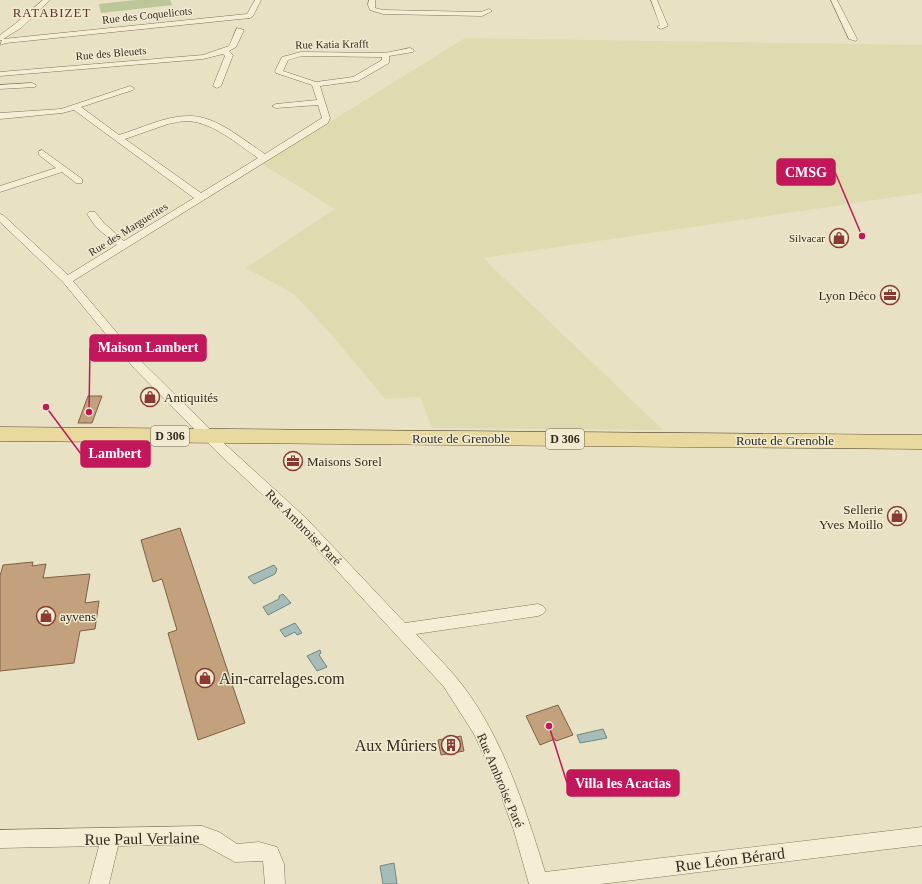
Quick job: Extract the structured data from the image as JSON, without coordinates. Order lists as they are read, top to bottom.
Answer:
{
  "streets": {
    "main road": ["D 306", "Route de Grenoble"],
    "street": [
      "Rue des Coquelicots",
      "Rue Katia Krafft",
      "Rue des Bleuets",
      "Rue des Marguerites",
      "Rue Ambroise Paré",
      "Rue Paul Verlaine",
      "Rue Léon Bérard"
    ]
  },
  "crossings": [
    ["Rue des Marguerites", "Rue Ambroise Paré"],
    ["Route de Grenoble", "Rue Ambroise Paré"],
    ["Rue Ambroise Paré", "Rue Léon Bérard"]
  ],
  "districts": ["RATABIZET"],
  "places": {
    "other": [
      "CMSG",
      "Lambert",
      "Maison Lambert",
      "Villa les Acacias"
    ],
    "shop": [
      "Silvacar",
      "Antiquités",
      "Sellerie Yves Moillo",
      "ayvens",
      "Ain-carrelages.com"
    ],
    "office": ["Lyon Déco", "Maisons Sorel"],
    "building": ["Aux Mûriers"]
  }
}
